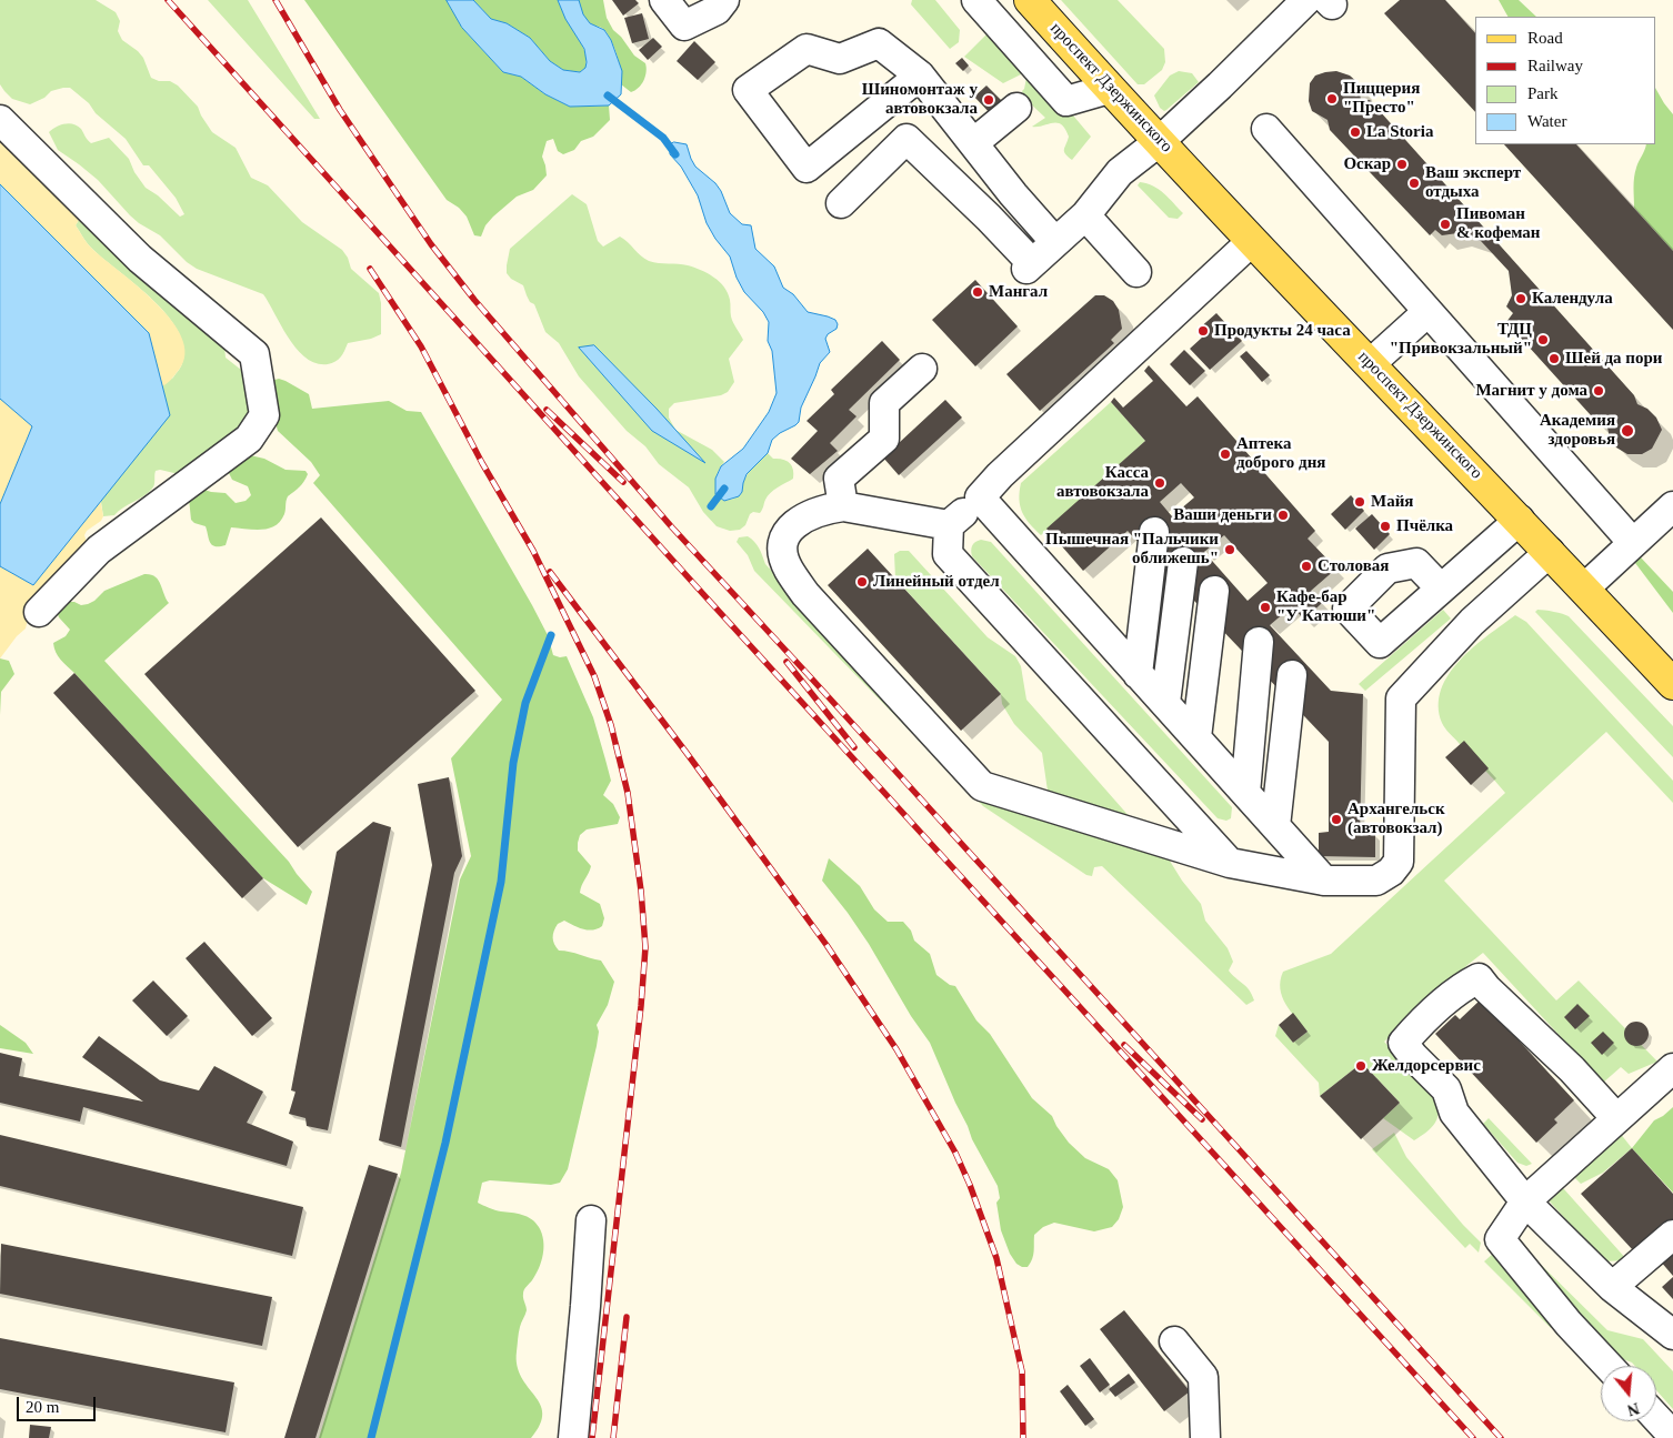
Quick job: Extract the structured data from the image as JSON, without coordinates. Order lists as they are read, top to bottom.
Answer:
{
  "streets": {
    "main road": ["проспект Дзержинского"]
  },
  "places": [
    "Пиццерия \"Престо\"",
    "Шиномонтаж у автовокзала",
    "La Storia",
    "Оскар",
    "Ваш эксперт отдыха",
    "Пивоман & кофеман",
    "Мангал",
    "Календула",
    "Продукты 24 часа",
    "ТДЦ \"Привокзальный\"",
    "Шей да пори",
    "Магнит у дома",
    "Академия здоровья",
    "Аптека доброго дня",
    "Касса автовокзала",
    "Майя",
    "Ваши деньги",
    "Пчёлка",
    "Пышечная \"Пальчики оближешь\"",
    "Столовая",
    "Линейный отдел",
    "Кафе-бар \"У Катюши\"",
    "Архангельск (автовокзал)",
    "Желдорсервис"
  ],
  "legend": [
    "Road",
    "Railway",
    "Park",
    "Water"
  ],
  "scale_bar": "20 m",
  "north": "bottom"
}
